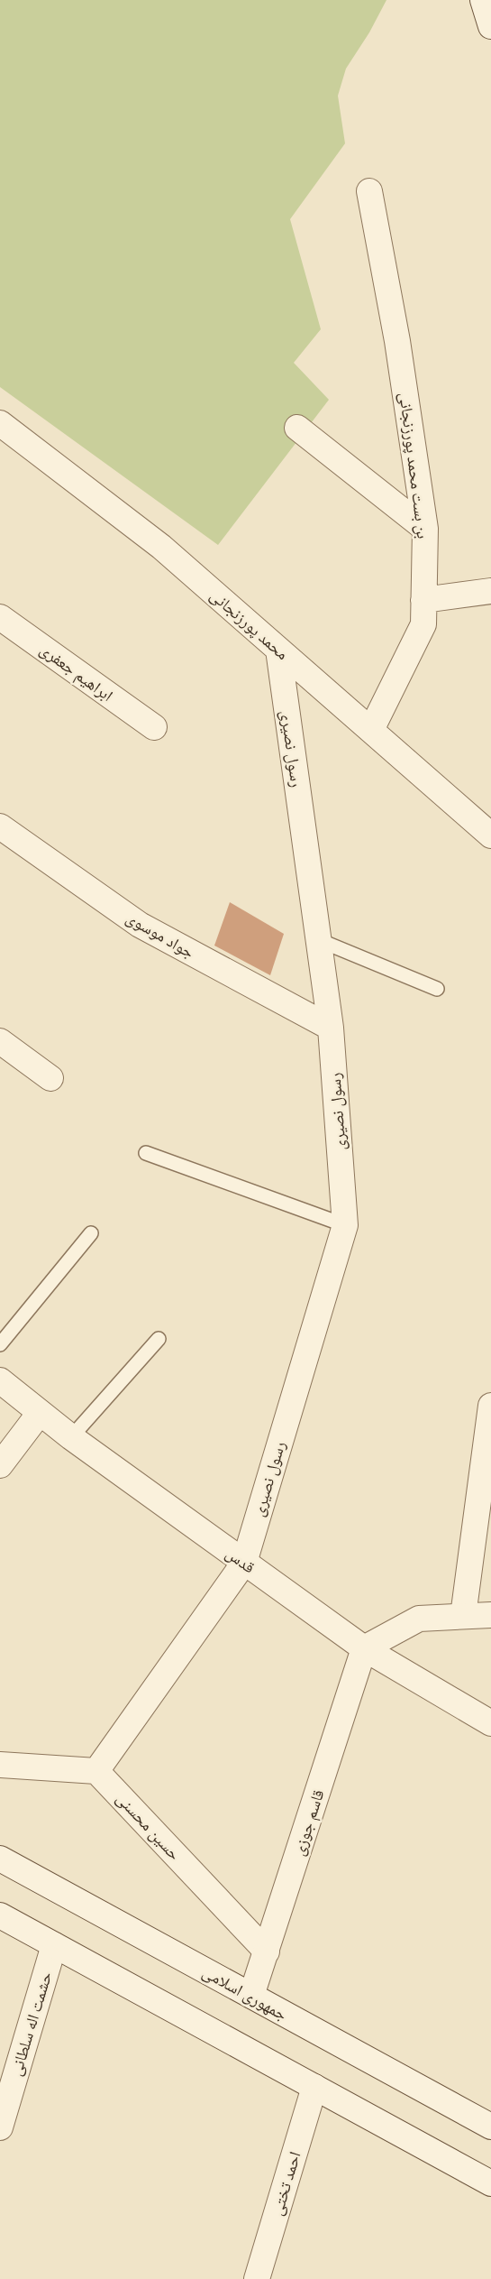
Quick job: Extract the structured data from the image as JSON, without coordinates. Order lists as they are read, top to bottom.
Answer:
{
  "streets": {
    "street": [
      "بن بست محمد پورزنجانی",
      "محمد پورزنجانی",
      "ابراهیم جعفری",
      "رسول نصیری",
      "جواد موسوی",
      "قدس",
      "قاسم جوزی",
      "حسین محسنی",
      "جمهوری اسلامی",
      "حشمت اله سلطانی",
      "احمد تختی"
    ]
  },
  "crossings": [
    ["بن بست محمد پورزنجانی", "محمد پورزنجانی"],
    ["محمد پورزنجانی", "رسول نصیری"],
    ["رسول نصیری", "جواد موسوی"],
    ["رسول نصیری", "قدس"],
    ["رسول نصیری", "حسین محسنی"],
    ["قدس", "قاسم جوزی"],
    ["قاسم جوزی", "حسین محسنی"],
    ["قاسم جوزی", "جمهوری اسلامی"]
  ]
}
